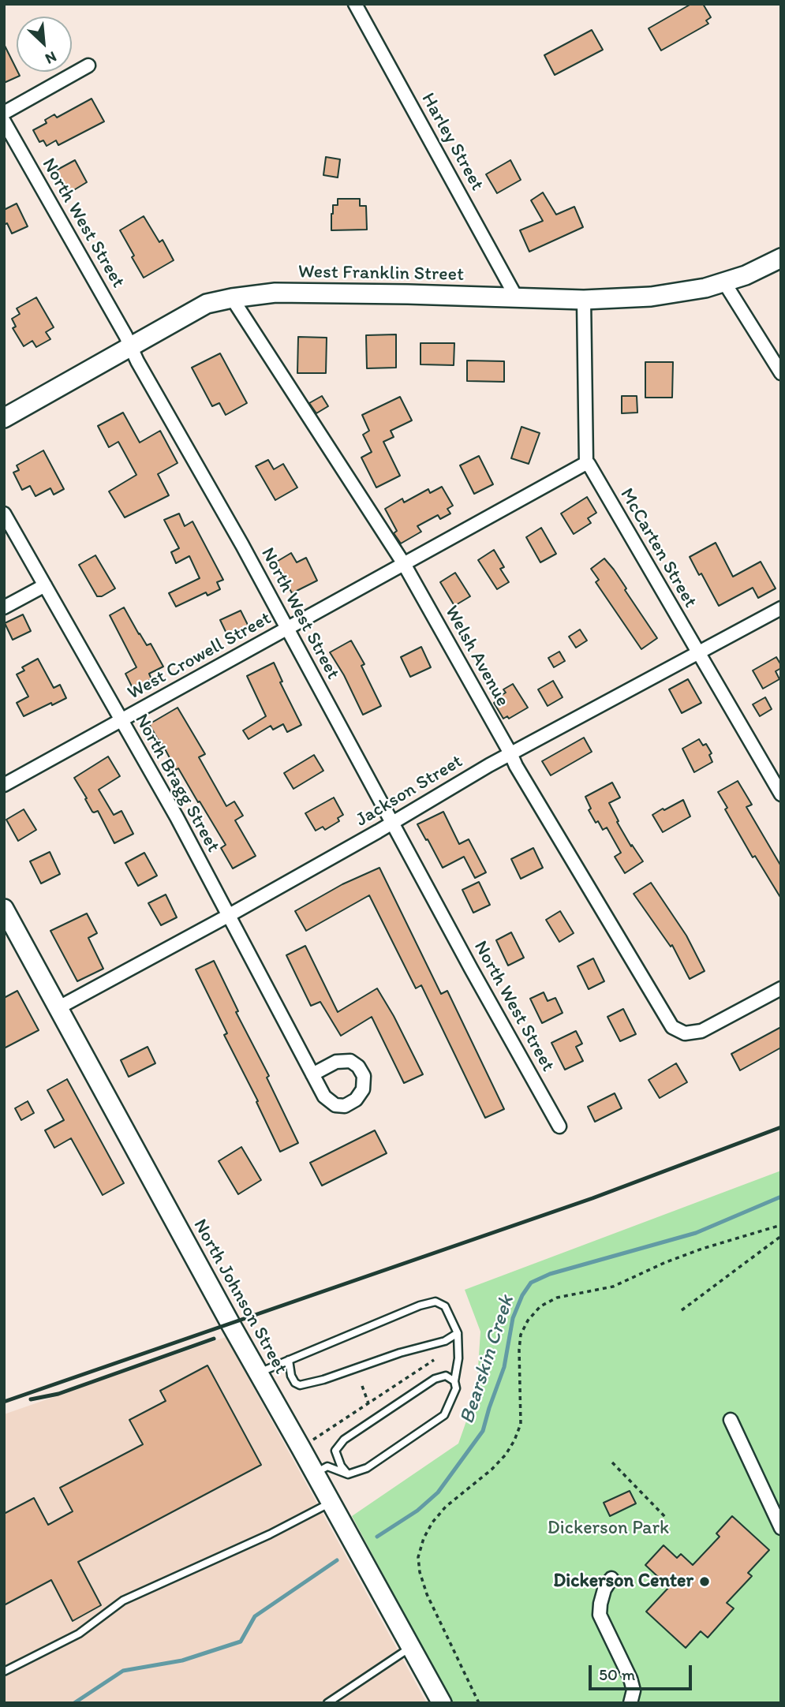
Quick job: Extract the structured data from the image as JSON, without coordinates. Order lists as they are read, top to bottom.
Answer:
{
  "streets": {
    "main road": ["West Franklin Street", "North Johnson Street"],
    "street": [
      "Harley Street",
      "North West Street",
      "McCarten Street",
      "West Crowell Street",
      "Welsh Avenue",
      "North Bragg Street",
      "Jackson Street"
    ]
  },
  "crossings": [
    ["Harley Street", "West Franklin Street"],
    ["North West Street", "West Franklin Street"],
    ["North West Street", "West Crowell Street"],
    ["North West Street", "Jackson Street"],
    ["West Franklin Street", "Welsh Avenue"],
    ["McCarten Street", "West Crowell Street"],
    ["McCarten Street", "Jackson Street"],
    ["West Crowell Street", "Welsh Avenue"],
    ["West Crowell Street", "North Bragg Street"],
    ["Welsh Avenue", "Jackson Street"],
    ["North Bragg Street", "Jackson Street"],
    ["Jackson Street", "North Johnson Street"]
  ],
  "water": ["Bearskin Creek"],
  "parks": ["Dickerson Park"],
  "places": ["Dickerson Center"],
  "scale_bar": "50 m",
  "north": "bottom right"
}
